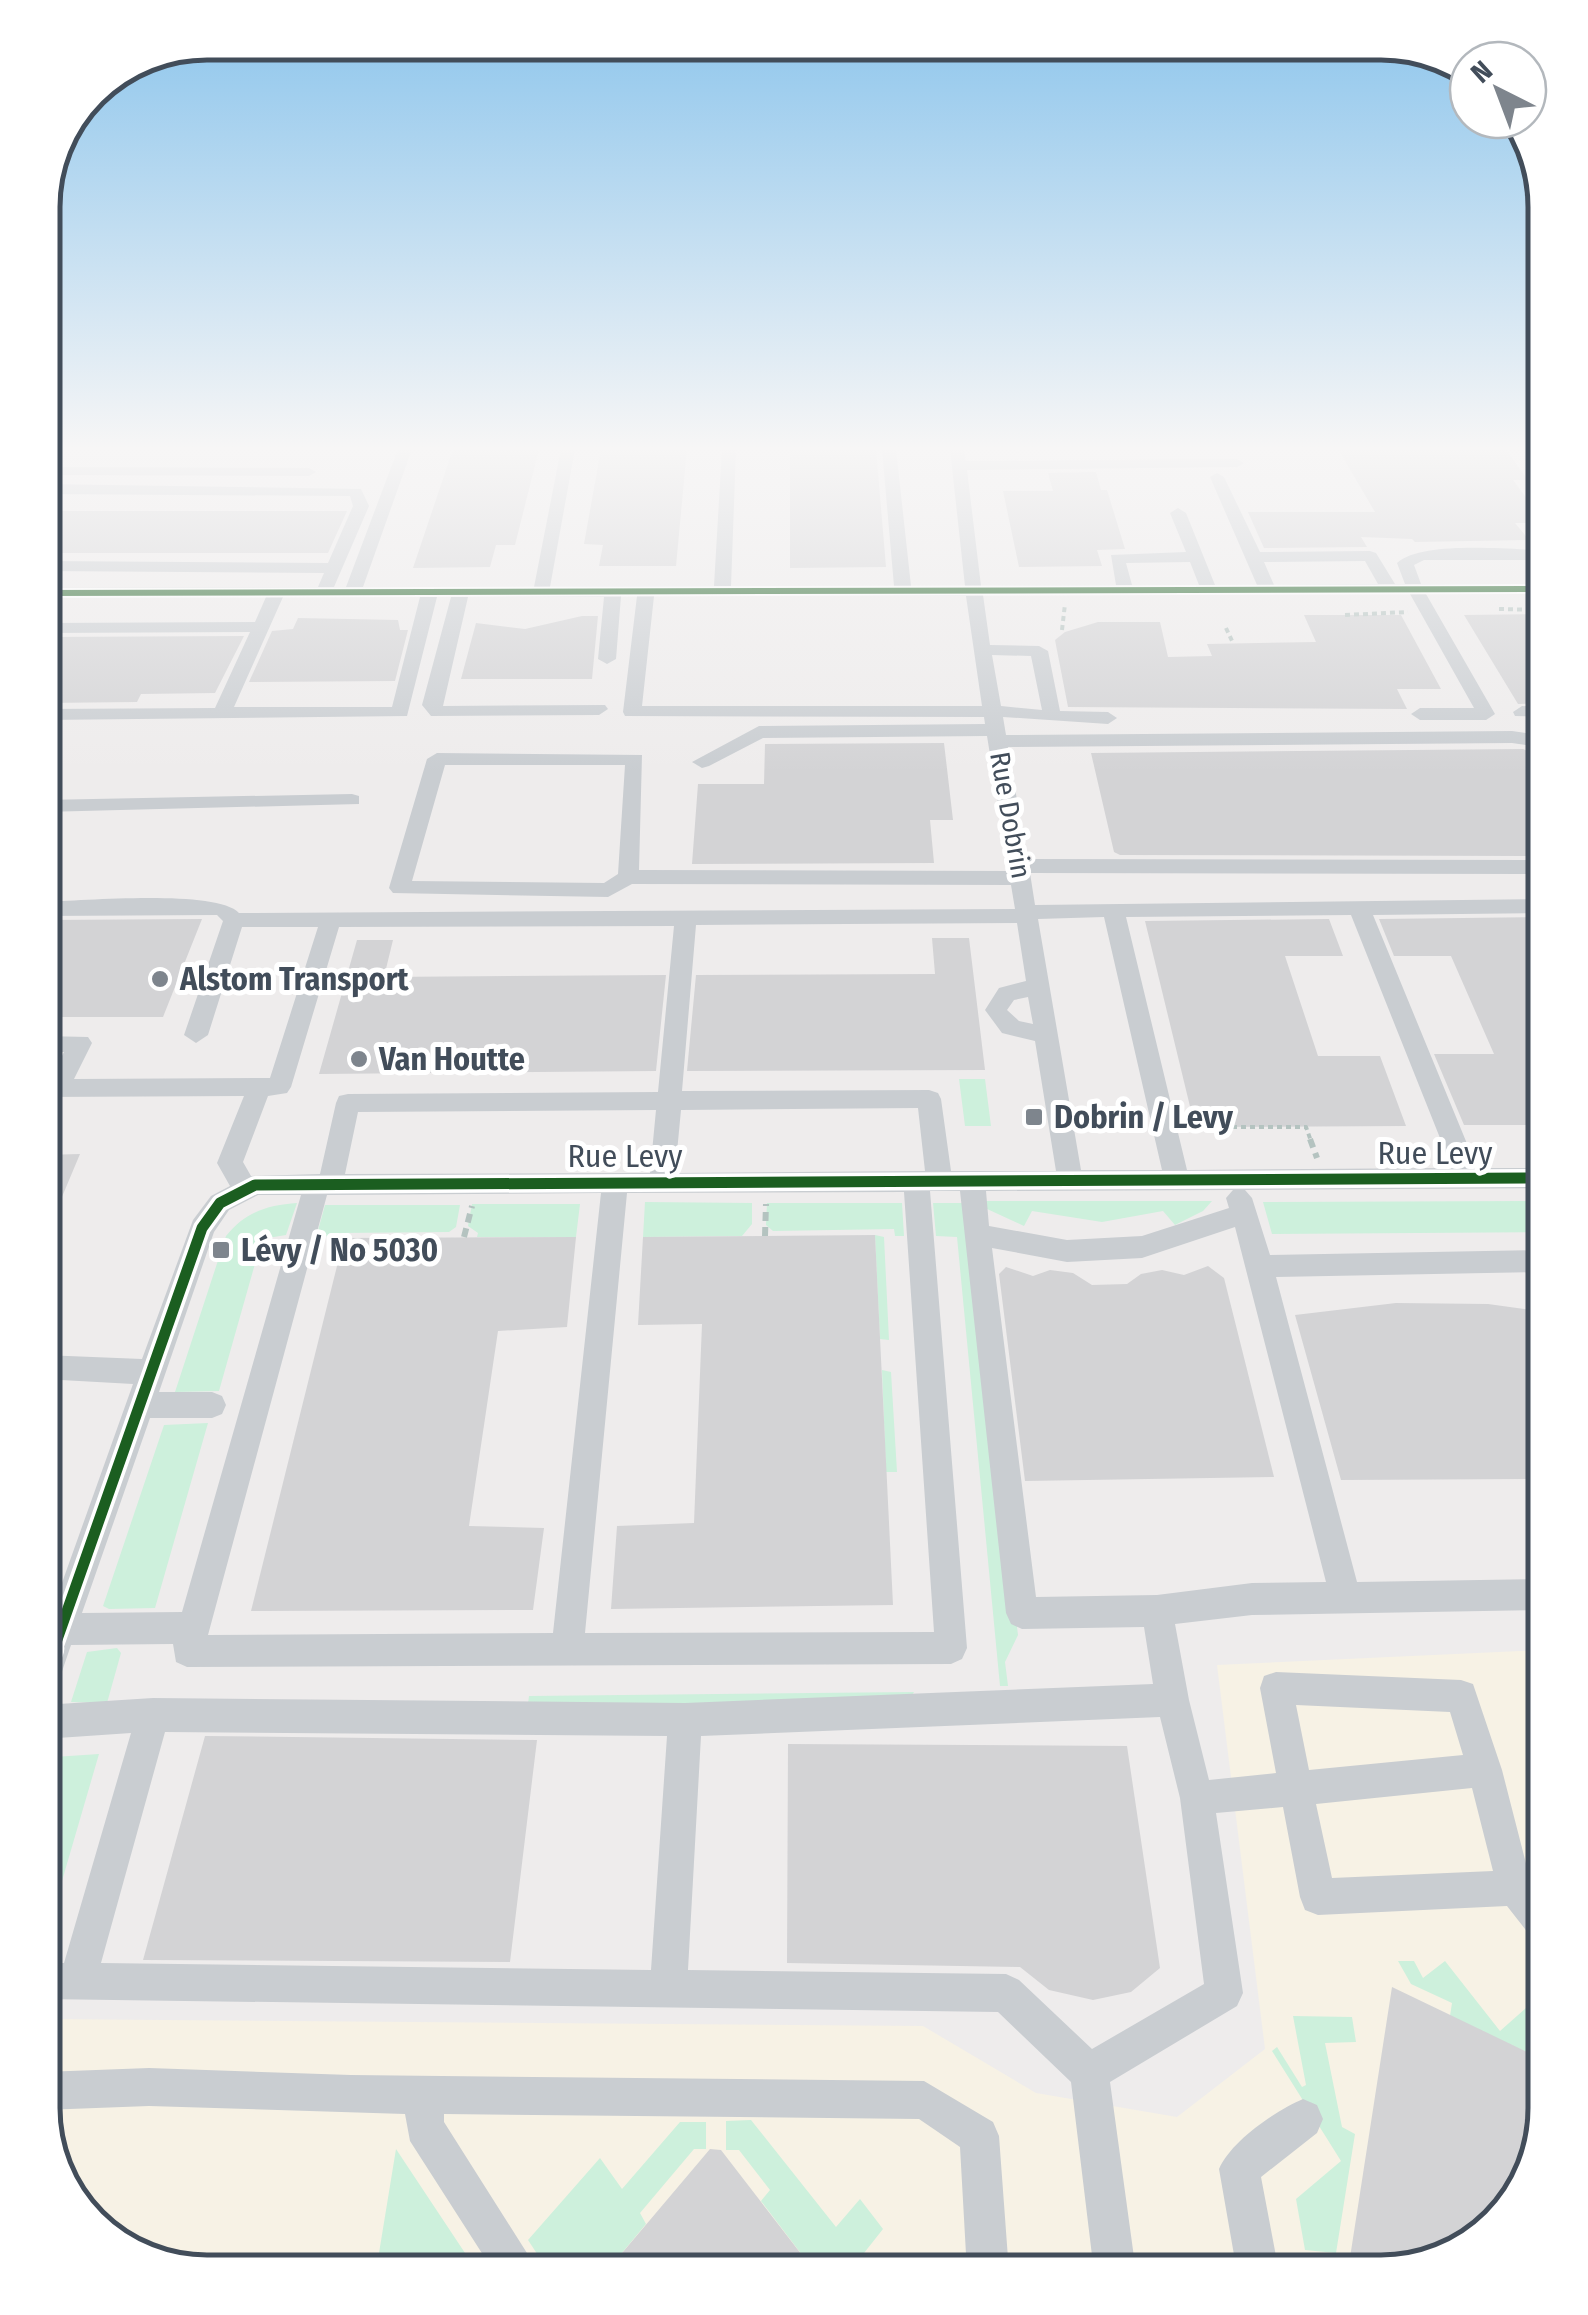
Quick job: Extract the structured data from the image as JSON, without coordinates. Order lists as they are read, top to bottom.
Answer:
{
  "streets": {
    "street": ["Rue Dobrin", "Rue Levy"]
  },
  "crossings": [
    ["Rue Dobrin", "Rue Levy"]
  ],
  "places": {
    "other": ["Alstom Transport", "Van Houtte"],
    "transit": ["Dobrin / Levy", "Lévy / No 5030"]
  },
  "north": "top left"
}
